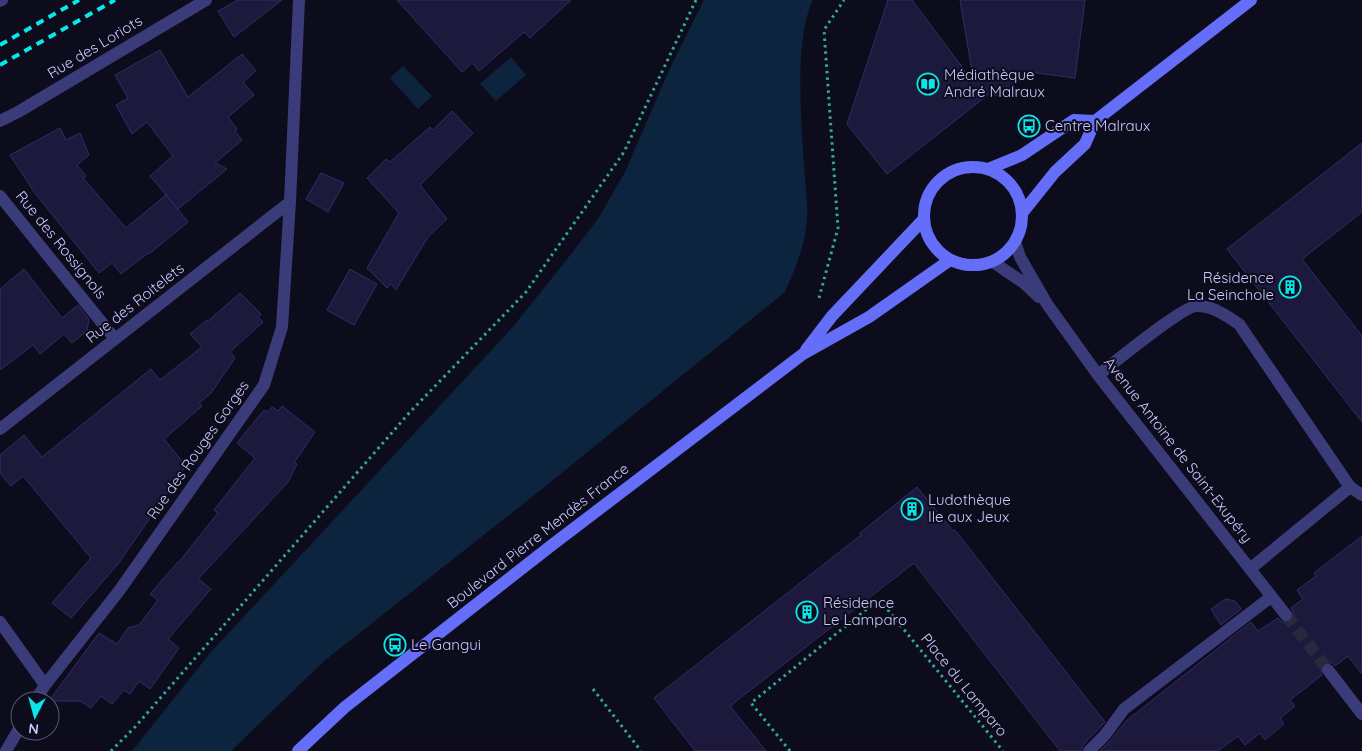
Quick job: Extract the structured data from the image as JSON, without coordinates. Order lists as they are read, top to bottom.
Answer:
{
  "streets": {
    "street": [
      "Rue des Loriots",
      "Rue des Rossignols",
      "Rue des Roitelets",
      "Rue des Rouges Gorges",
      "Avenue Antoine de Saint-Exupéry",
      "Boulevard Pierre Mendès France"
    ],
    "path": ["Place du Lamparo"]
  },
  "crossings": [
    ["Rue des Rossignols", "Rue des Roitelets"],
    ["Rue des Roitelets", "Rue des Rouges Gorges"],
    ["Avenue Antoine de Saint-Exupéry", "Boulevard Pierre Mendès France"]
  ],
  "places": {
    "library": ["Médiathèque André Malraux"],
    "bus stop": ["Centre Malraux", "Le Gangui"],
    "building": ["Résidence La Seinchole", "Ludothèque Ile aux Jeux", "Résidence Le Lamparo"]
  },
  "north": "bottom"
}
